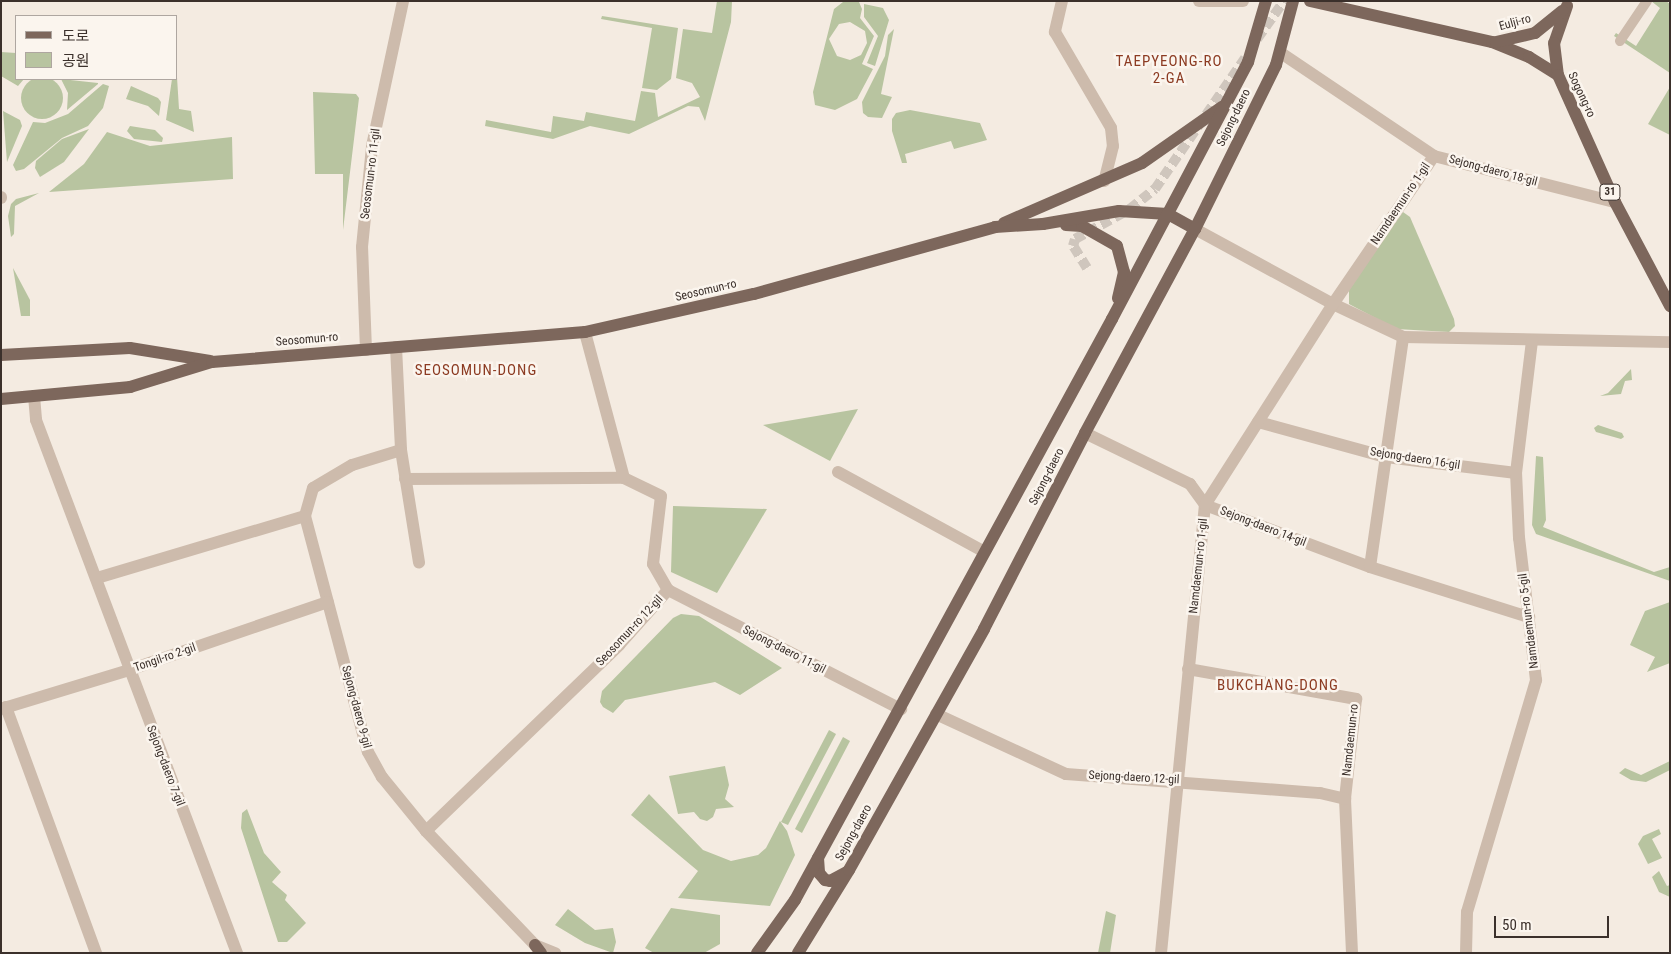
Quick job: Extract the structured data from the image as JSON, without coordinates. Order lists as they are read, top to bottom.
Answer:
{
  "streets": {
    "main road": [
      "Eulji-ro",
      "Sogong-ro",
      "Sejong-daero",
      "31",
      "Seosomun-ro"
    ],
    "street": [
      "Sejong-daero 18-gil",
      "Seosomun-ro 11-gil",
      "Namdaemun-ro 1-gil",
      "Sejong-daero 16-gil",
      "Sejong-daero 14-gil",
      "Namdaemun-ro 5-gil",
      "Seosomun-ro 12-gil",
      "Sejong-daero 11-gil",
      "Tongil-ro 2-gil",
      "Sejong-daero 9-gil",
      "Namdaemun-ro",
      "Sejong-daero 7-gil",
      "Sejong-daero 12-gil"
    ]
  },
  "crossings": [
    ["Eulji-ro", "Sogong-ro"],
    ["Sogong-ro", "Sejong-daero 18-gil"],
    ["Sejong-daero", "Sejong-daero 18-gil"],
    ["Sejong-daero", "Seosomun-ro"],
    ["Sejong-daero", "Sejong-daero 14-gil"],
    ["Sejong-daero", "Sejong-daero 11-gil"],
    ["Sejong-daero", "Sejong-daero 12-gil"],
    ["Sejong-daero 18-gil", "Namdaemun-ro 1-gil"],
    ["Seosomun-ro 11-gil", "Seosomun-ro"],
    ["Namdaemun-ro 1-gil", "Sejong-daero 16-gil"],
    ["Namdaemun-ro 1-gil", "Sejong-daero 14-gil"],
    ["Namdaemun-ro 1-gil", "Namdaemun-ro"],
    ["Namdaemun-ro 1-gil", "Sejong-daero 12-gil"],
    ["Seosomun-ro", "Sejong-daero 7-gil"],
    ["Sejong-daero 16-gil", "Namdaemun-ro 5-gil"],
    ["Sejong-daero 14-gil", "Namdaemun-ro 5-gil"],
    ["Seosomun-ro 12-gil", "Sejong-daero 11-gil"],
    ["Seosomun-ro 12-gil", "Sejong-daero 9-gil"],
    ["Tongil-ro 2-gil", "Sejong-daero 9-gil"],
    ["Tongil-ro 2-gil", "Sejong-daero 7-gil"],
    ["Namdaemun-ro", "Sejong-daero 12-gil"]
  ],
  "districts": ["TAEPYEONG-RO 2-GA", "SEOSOMUN-DONG", "BUKCHANG-DONG"],
  "legend": ["도로", "공원"],
  "scale_bar": "50 m"
}
